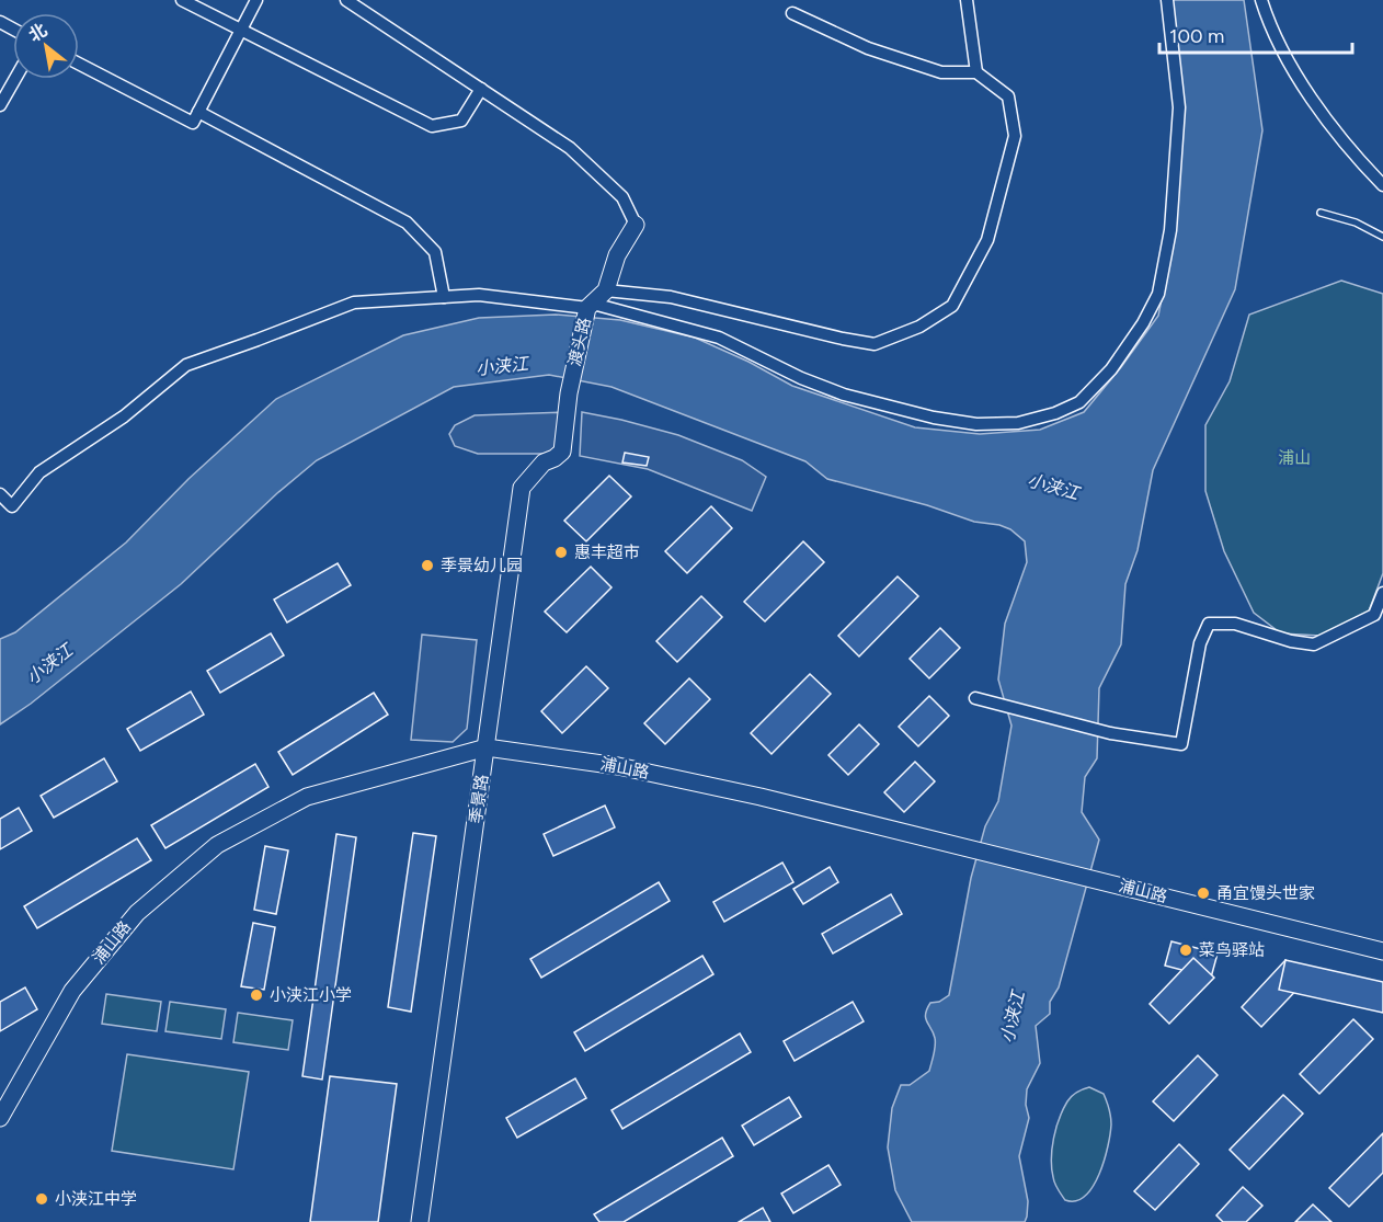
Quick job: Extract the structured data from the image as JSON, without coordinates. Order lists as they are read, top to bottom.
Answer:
{
  "streets": {
    "street": ["渡头路", "浦山路", "季景路"]
  },
  "crossings": [
    ["渡头路", "季景路"],
    ["浦山路", "季景路"]
  ],
  "water": ["小浃江"],
  "parks": ["浦山"],
  "places": [
    "惠丰超市",
    "季景幼儿园",
    "甬宜馒头世家",
    "菜鸟驿站",
    "小浃江小学",
    "小浃江中学"
  ],
  "scale_bar": "100 m",
  "north": "top left"
}
